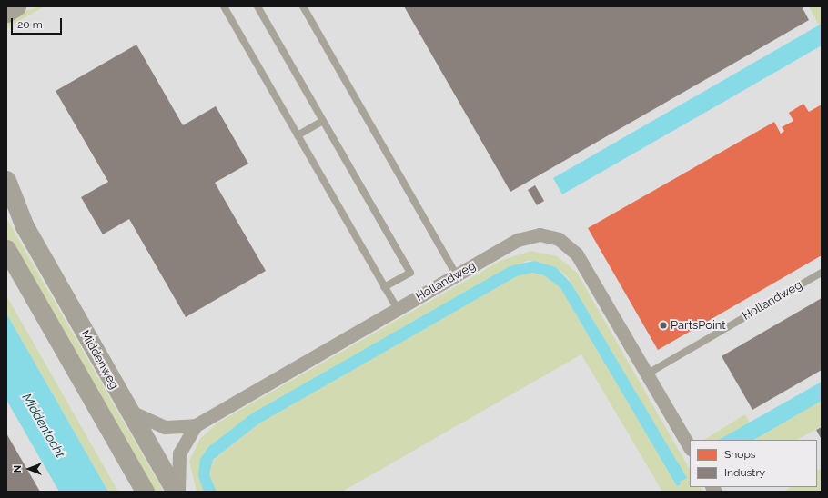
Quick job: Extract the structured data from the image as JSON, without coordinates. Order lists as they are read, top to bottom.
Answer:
{
  "streets": {
    "street": ["Hollandweg", "Middenweg"]
  },
  "crossings": [
    ["Hollandweg", "Middenweg"]
  ],
  "water": ["Middentocht"],
  "places": ["PartsPoint"],
  "legend": ["Shops", "Industry"],
  "scale_bar": "20 m",
  "north": "left"
}
